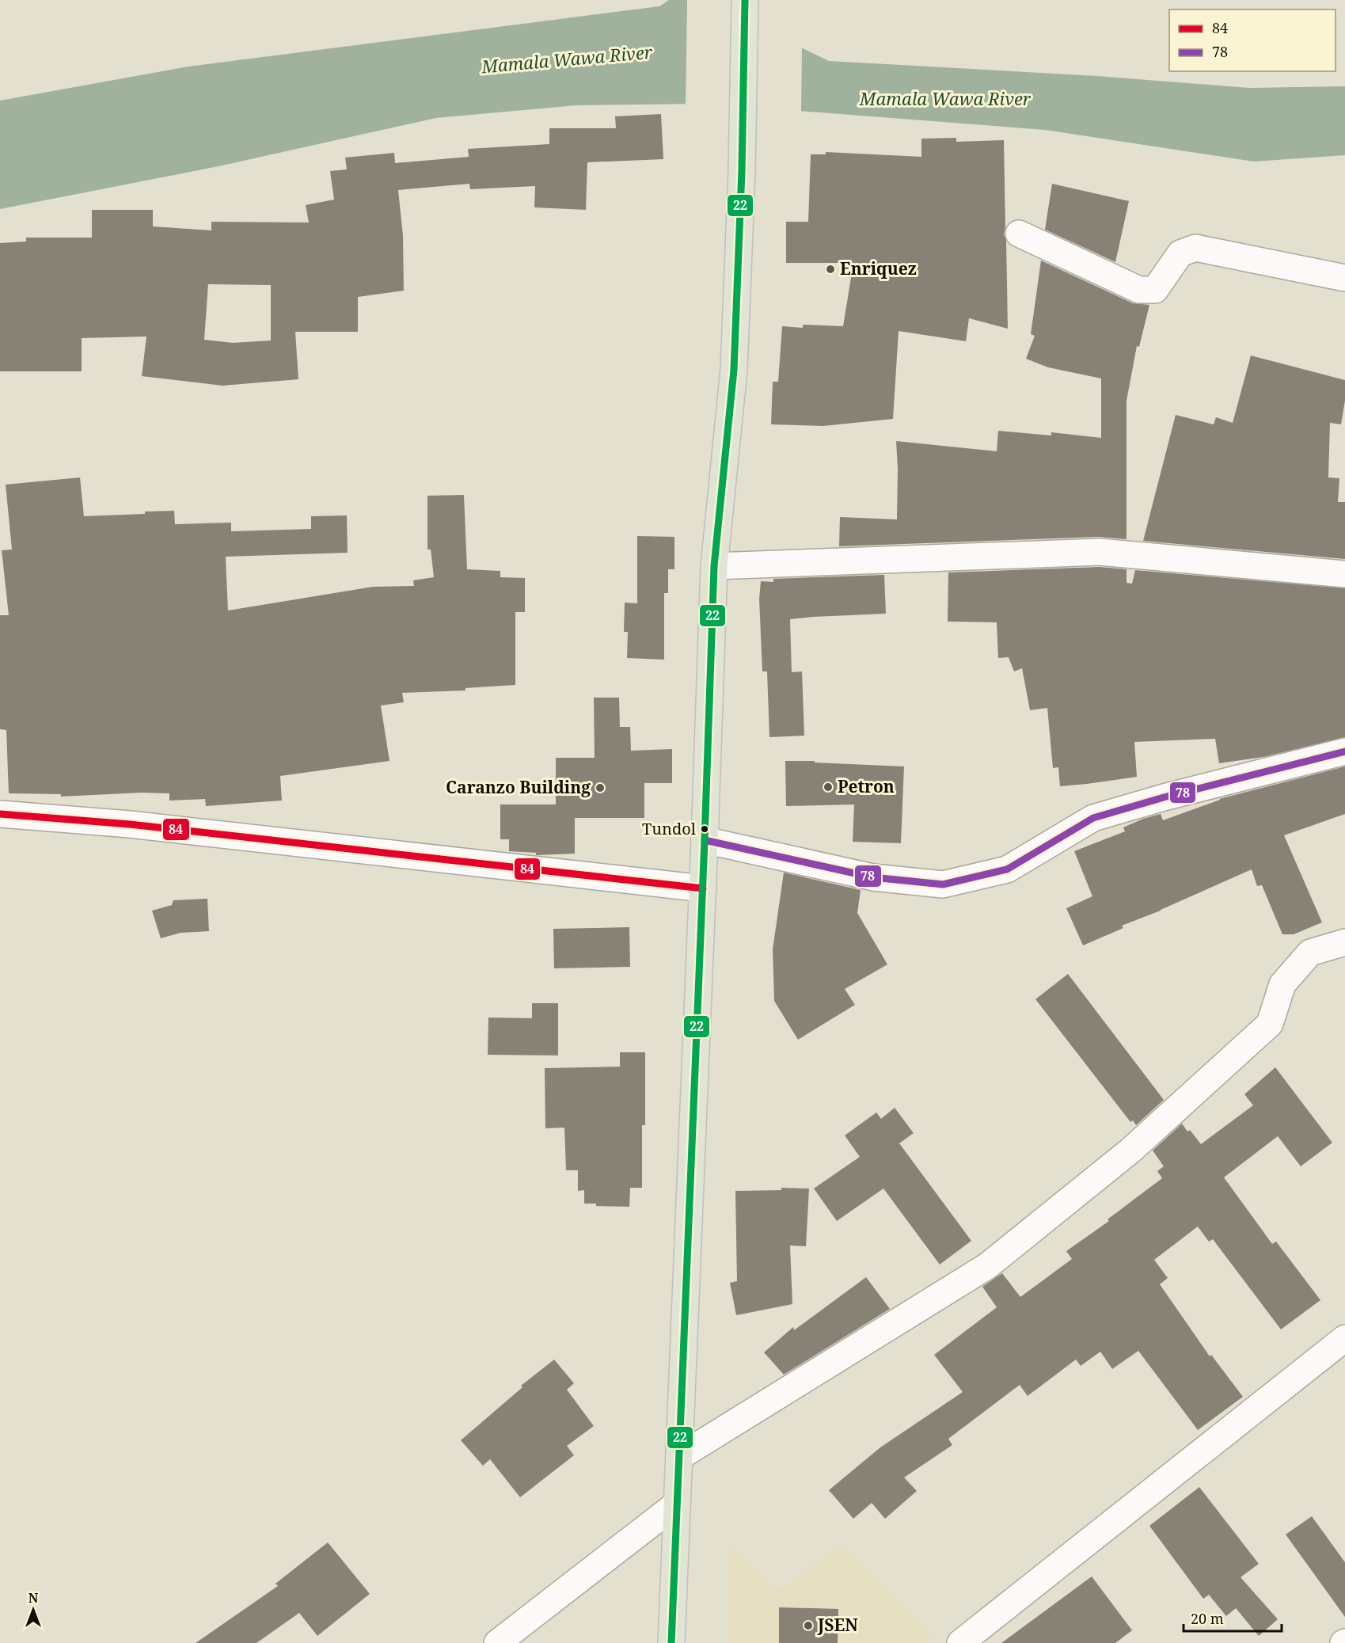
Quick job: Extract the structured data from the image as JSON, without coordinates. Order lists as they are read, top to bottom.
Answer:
{
  "water": ["Mamala Wawa River"],
  "places": [
    "Enriquez",
    "Petron",
    "Caranzo Building",
    "Tundol",
    "JSEN"
  ],
  "lines": ["transit line 22", "transit line 78", "transit line 84"],
  "legend": ["84", "78"],
  "scale_bar": "20 m",
  "north": "top"
}
